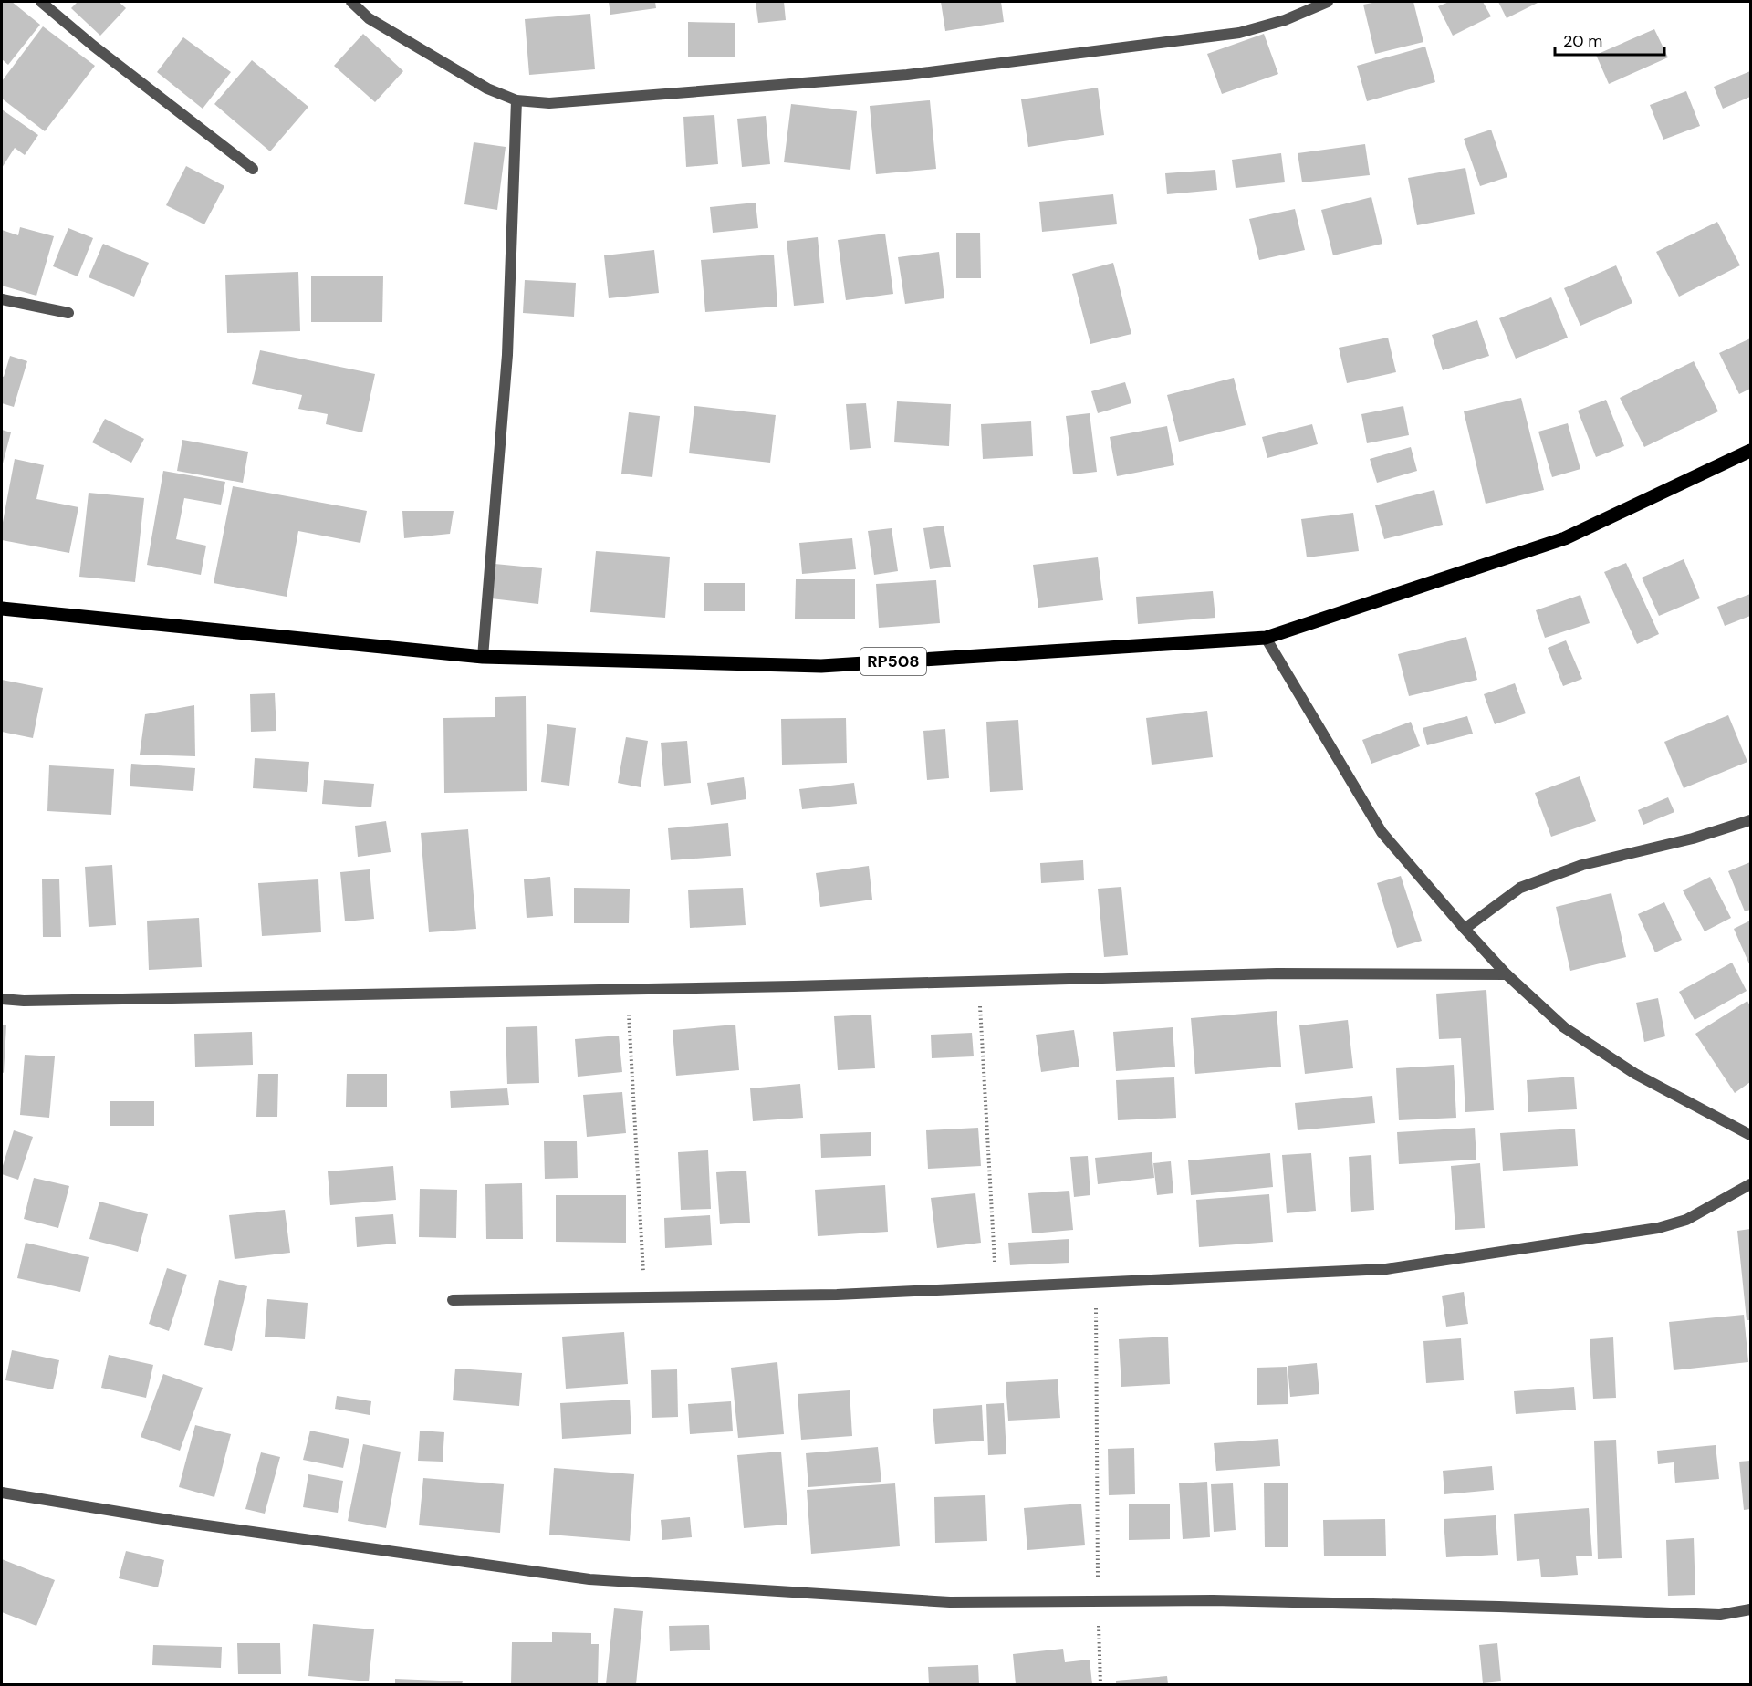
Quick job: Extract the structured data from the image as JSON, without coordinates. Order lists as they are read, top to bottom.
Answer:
{
  "streets": {
    "main road": ["RP508"]
  },
  "scale_bar": "20 m"
}
